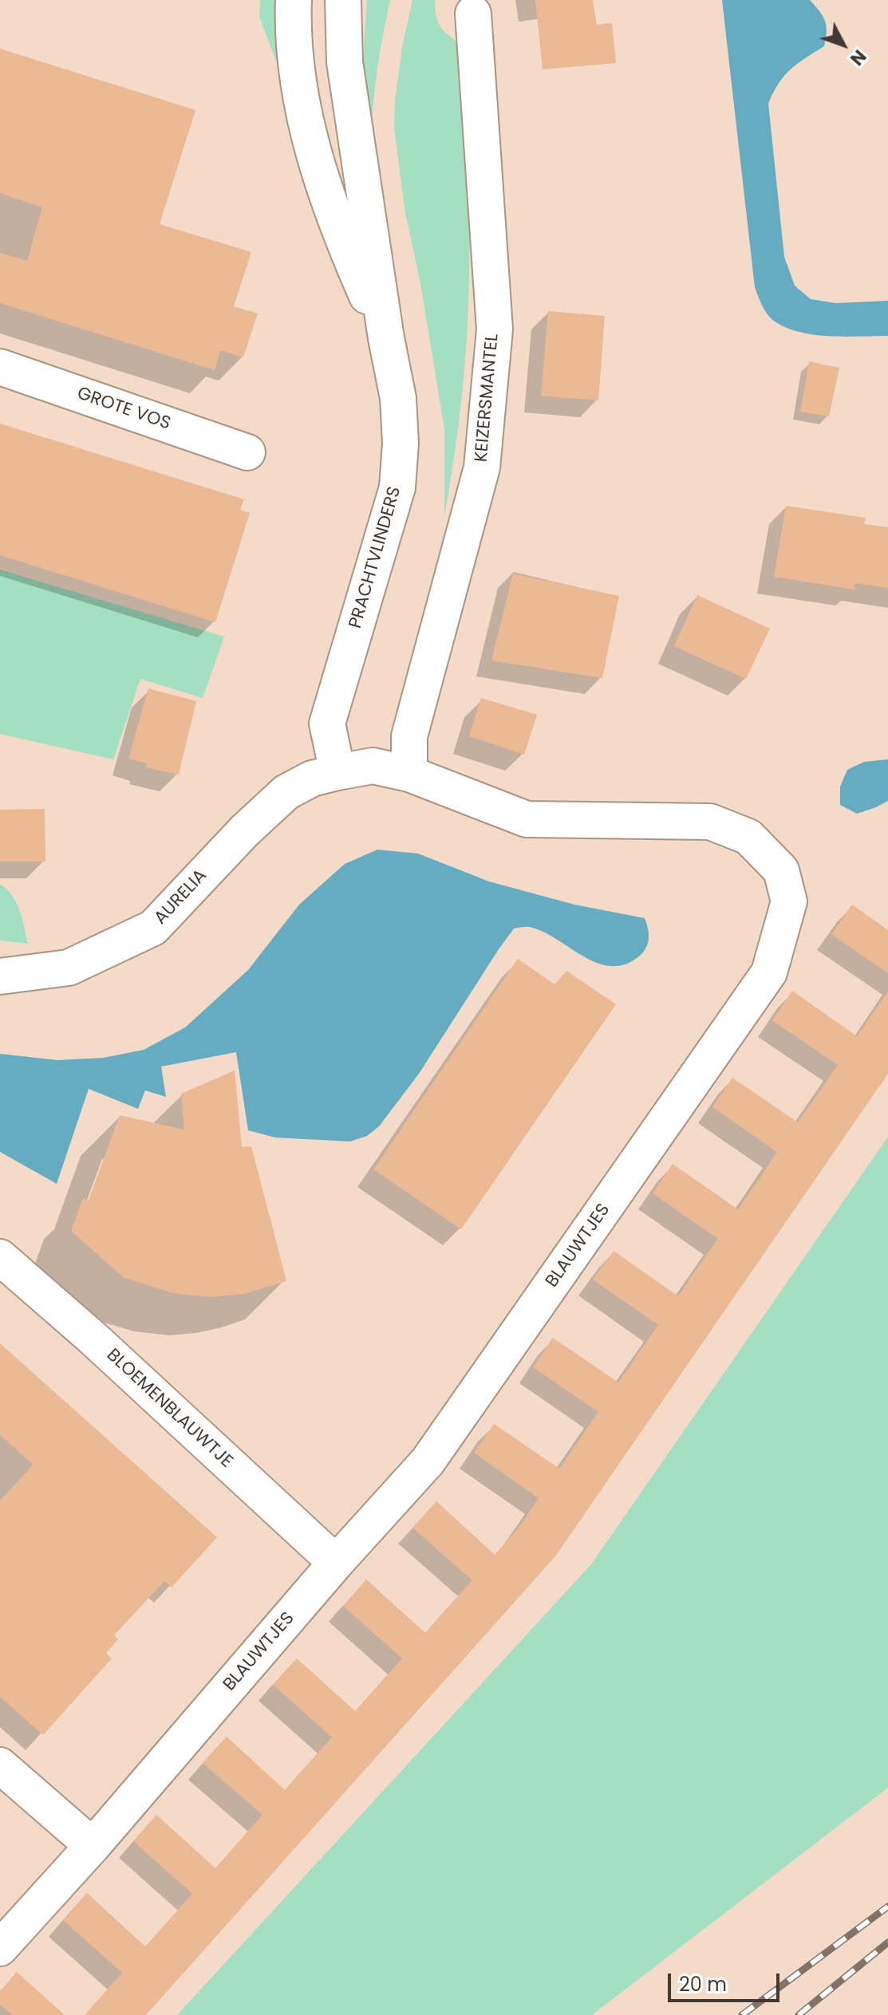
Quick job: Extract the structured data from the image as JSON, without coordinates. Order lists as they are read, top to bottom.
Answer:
{
  "streets": {
    "street": [
      "KEIZERSMANTEL",
      "GROTE VOS",
      "PRACHTVLINDERS",
      "AURELIA",
      "BLAUWTJES",
      "BLOEMENBLAUWTJE"
    ]
  },
  "crossings": [
    ["KEIZERSMANTEL", "BLAUWTJES"],
    ["PRACHTVLINDERS", "AURELIA"],
    ["PRACHTVLINDERS", "BLAUWTJES"],
    ["AURELIA", "BLAUWTJES"],
    ["BLAUWTJES", "BLOEMENBLAUWTJE"]
  ],
  "scale_bar": "20 m",
  "north": "bottom right"
}
